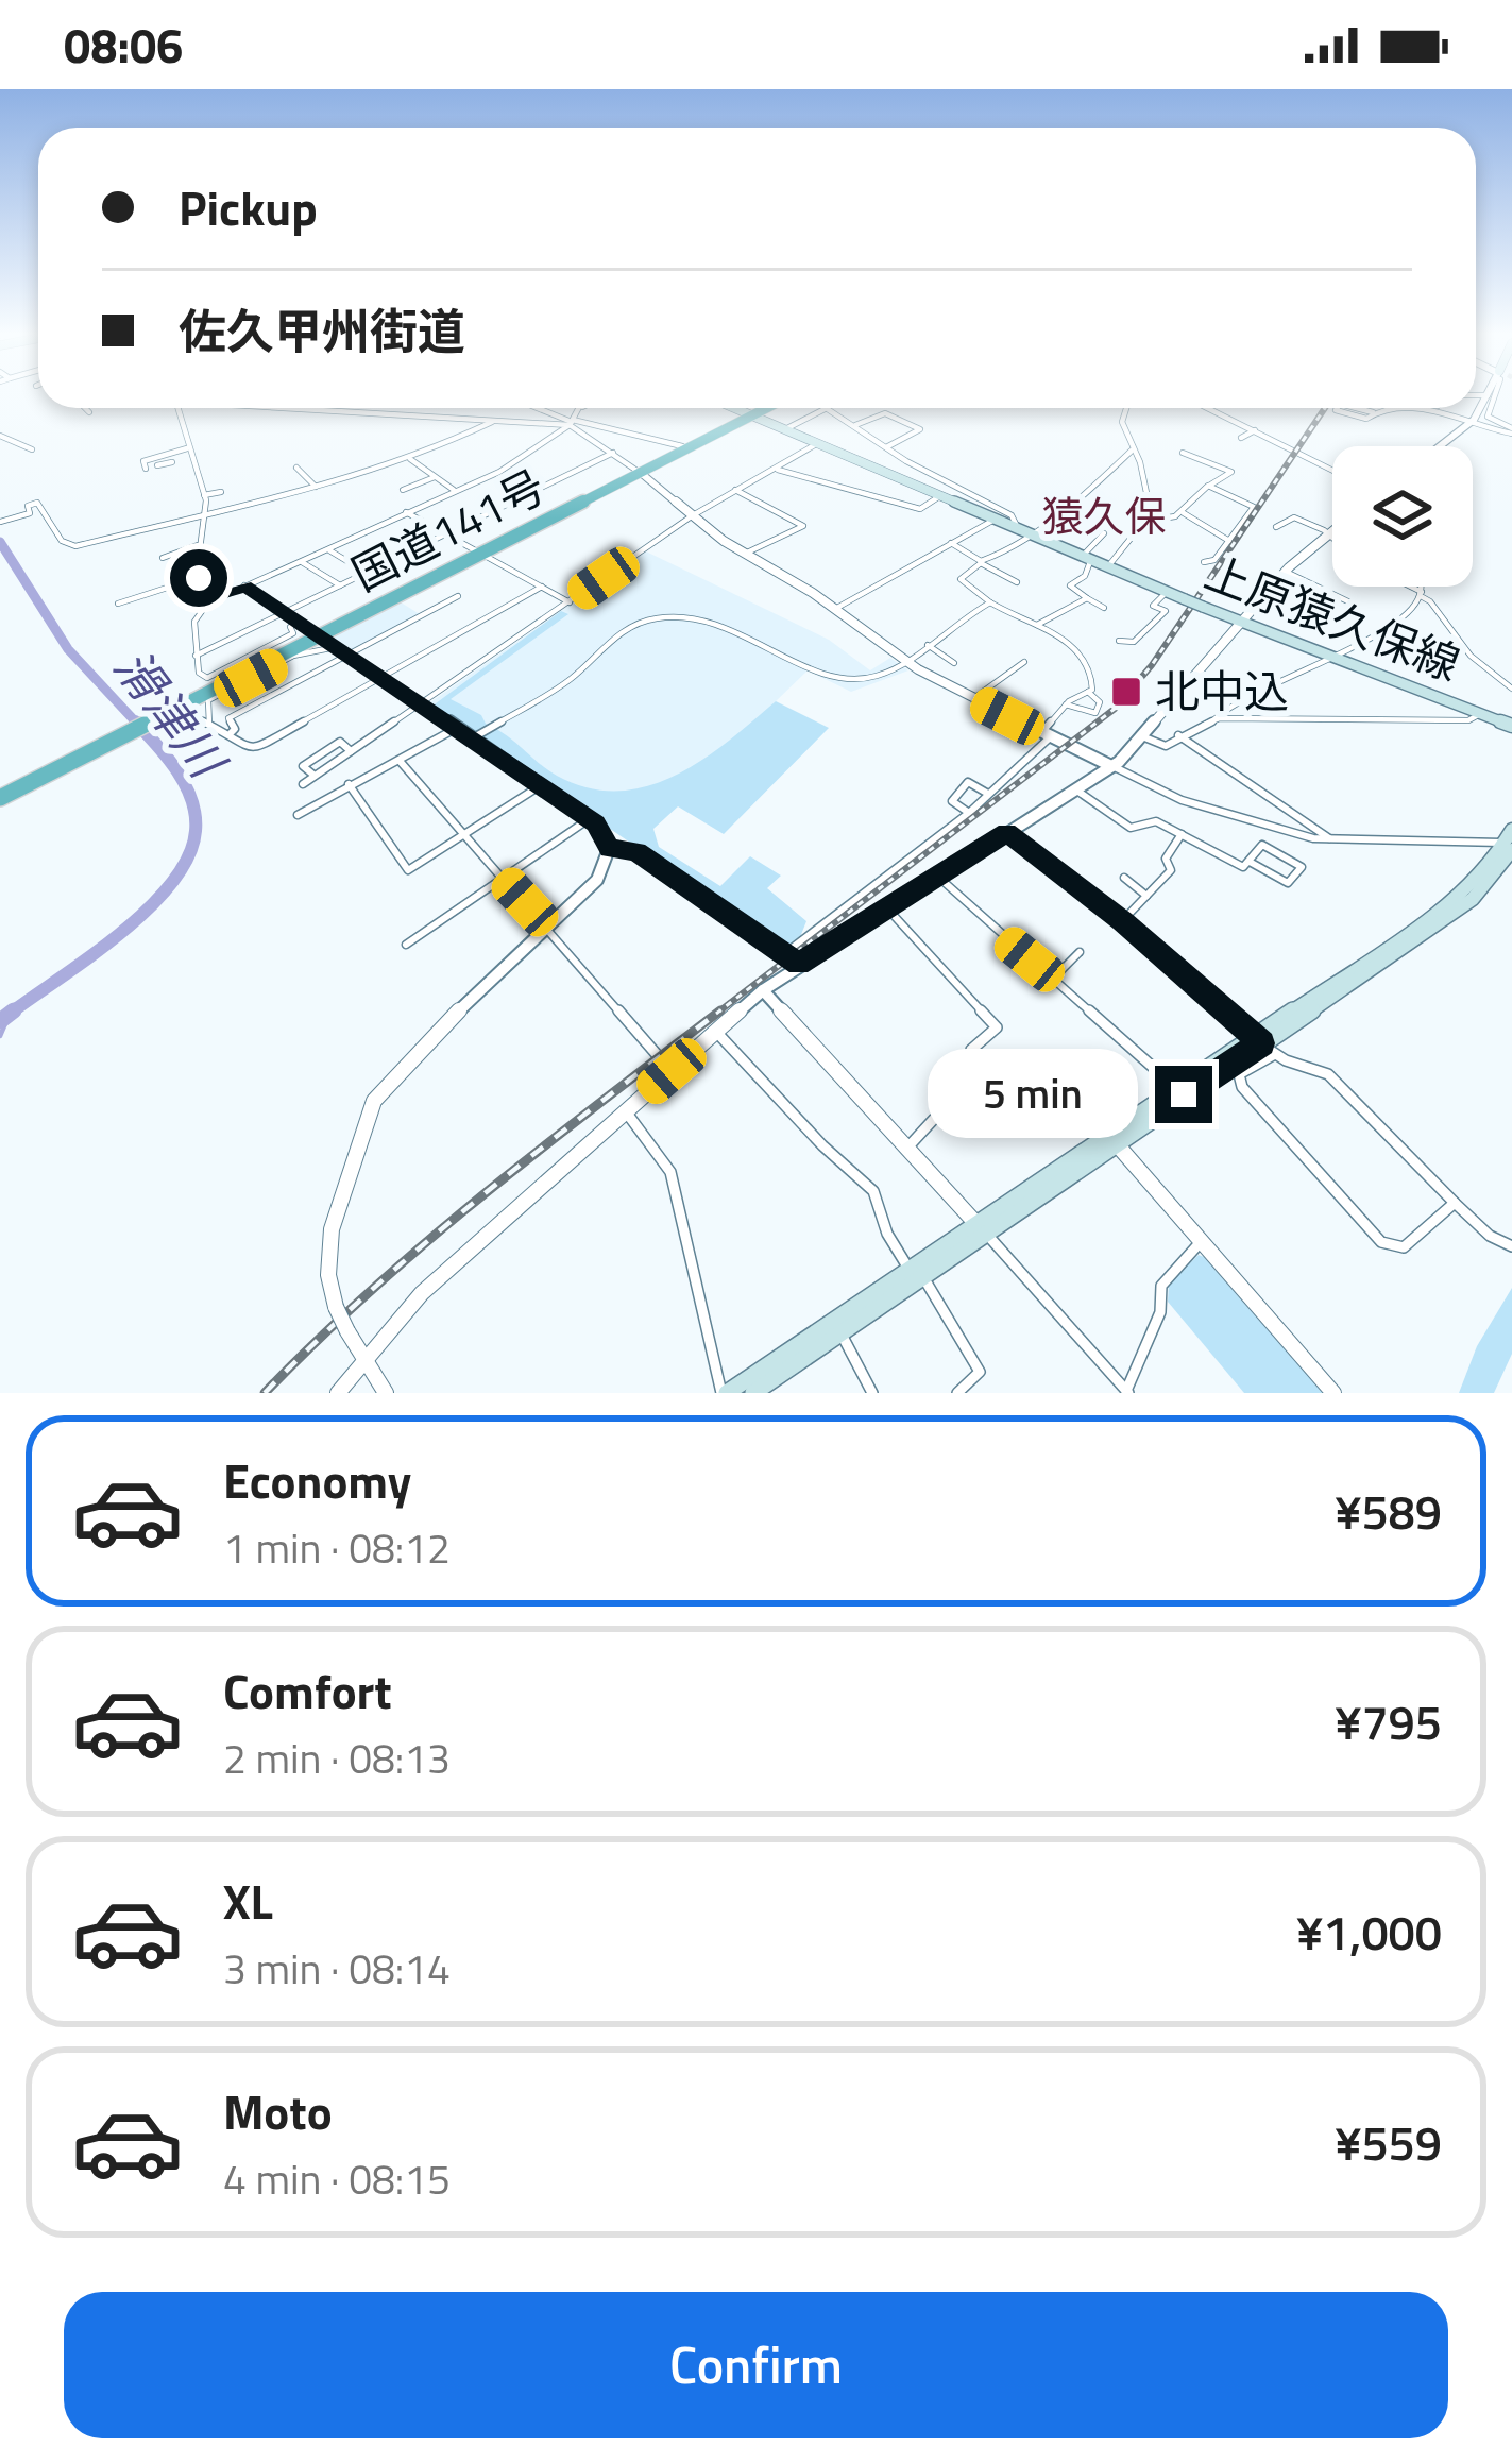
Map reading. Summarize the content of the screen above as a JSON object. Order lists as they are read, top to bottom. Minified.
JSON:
{"streets":{"highway":["国道141号"],"main road":["上原猿久保線"]},"crossings":[["国道141号","上原猿久保線"]],"districts":["猿久保"],"water":["滑津川"],"places":{"transit":["北中込"]},"page":{"status":"08:06","banner":["Pickup","佐久甲州街道"],"bubble":"5 min","list":[{"name":"Economy","note":"1 min · 08:12","value":"¥589"},{"name":"Comfort","note":"2 min · 08:13","value":"¥795"},{"name":"XL","note":"3 min · 08:14","value":"¥1,000"},{"name":"Moto","note":"4 min · 08:15","value":"¥559"}],"buttons":"Confirm"}}
